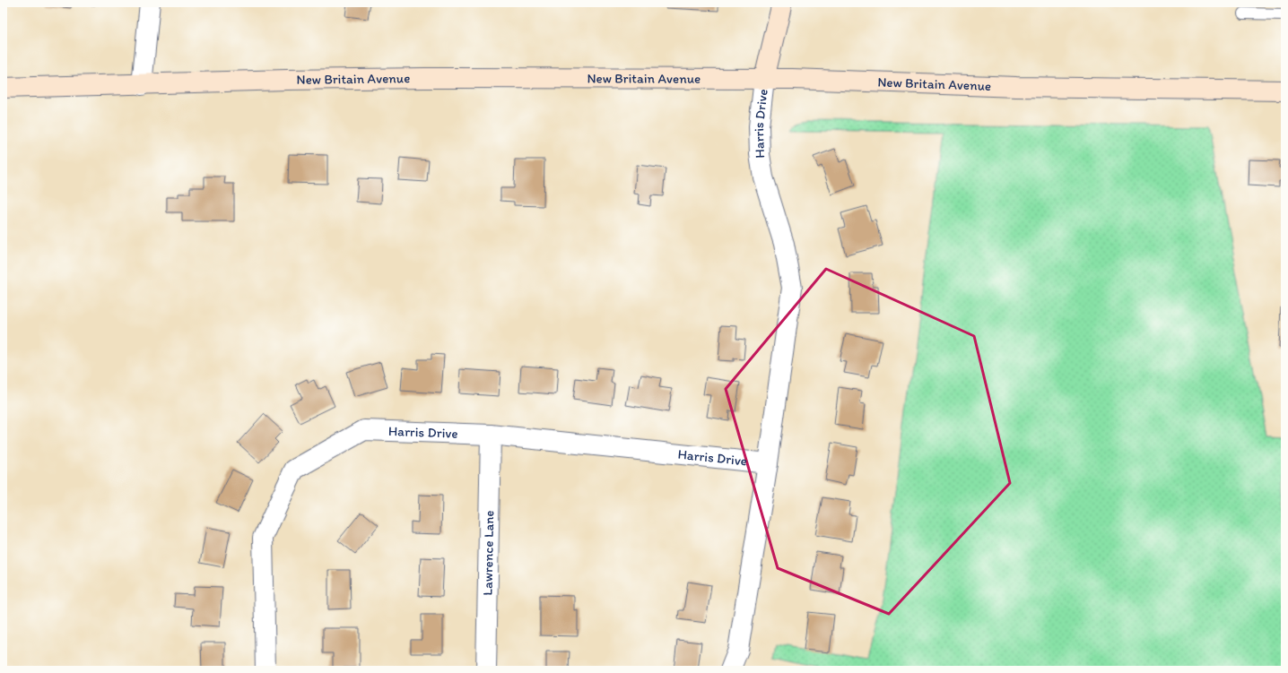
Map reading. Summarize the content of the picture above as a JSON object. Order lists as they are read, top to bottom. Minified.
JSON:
{"streets":{"main road":["New Britain Avenue"],"street":["Harris Drive","Lawrence Lane"]},"crossings":[["New Britain Avenue","Harris Drive"],["Harris Drive","Lawrence Lane"]]}
